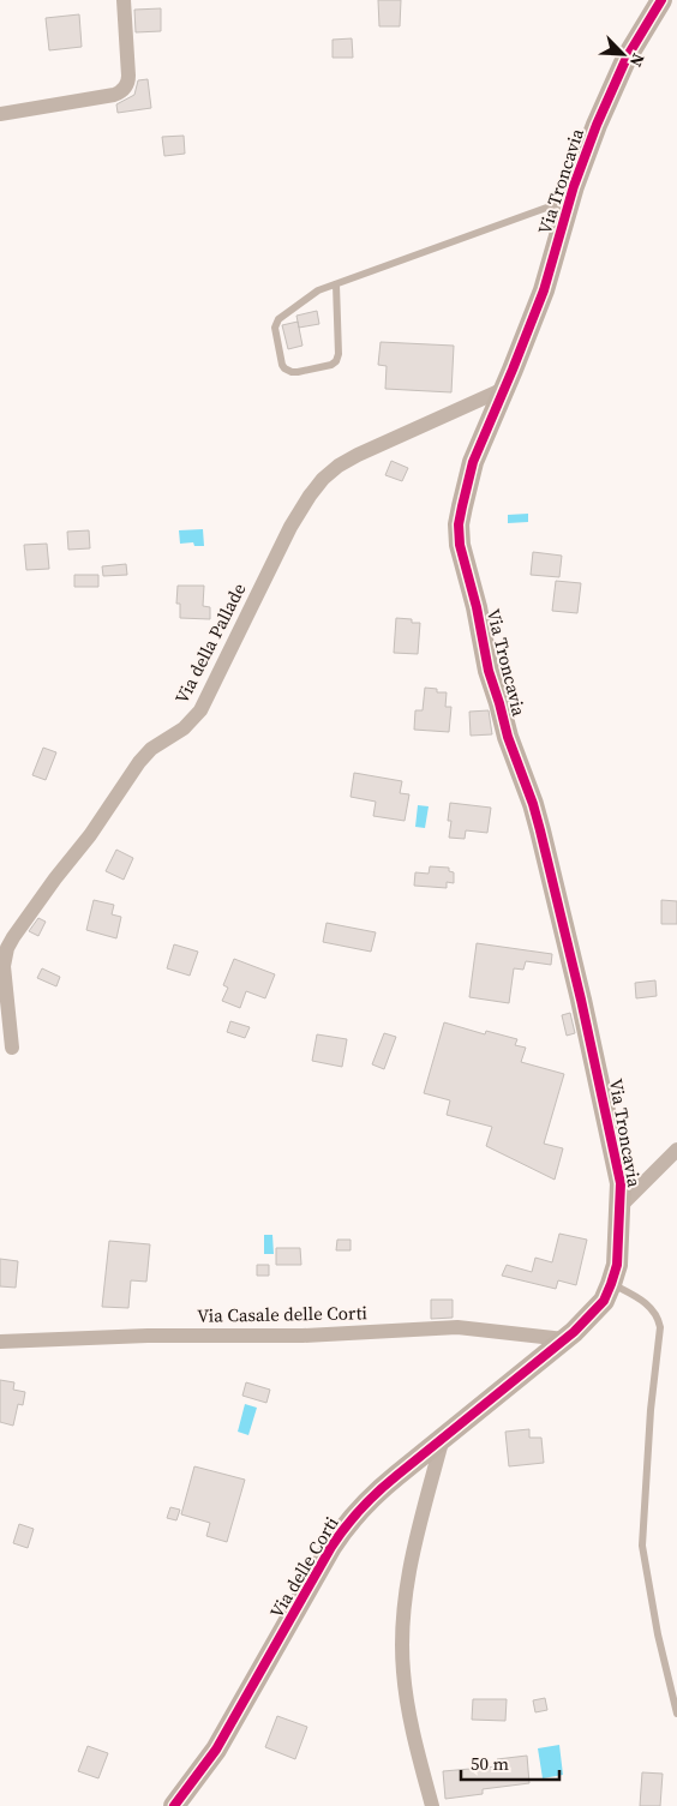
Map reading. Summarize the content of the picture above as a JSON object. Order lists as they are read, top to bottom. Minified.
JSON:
{"streets":{"street":["Via Troncavia","Via della Pallade","Via Casale delle Corti","Via delle Corti"]},"crossings":[["Via Troncavia","Via della Pallade"],["Via Troncavia","Via Casale delle Corti"],["Via Troncavia","Via delle Corti"],["Via Casale delle Corti","Via delle Corti"]],"scale_bar":"50 m","north":"bottom right"}
